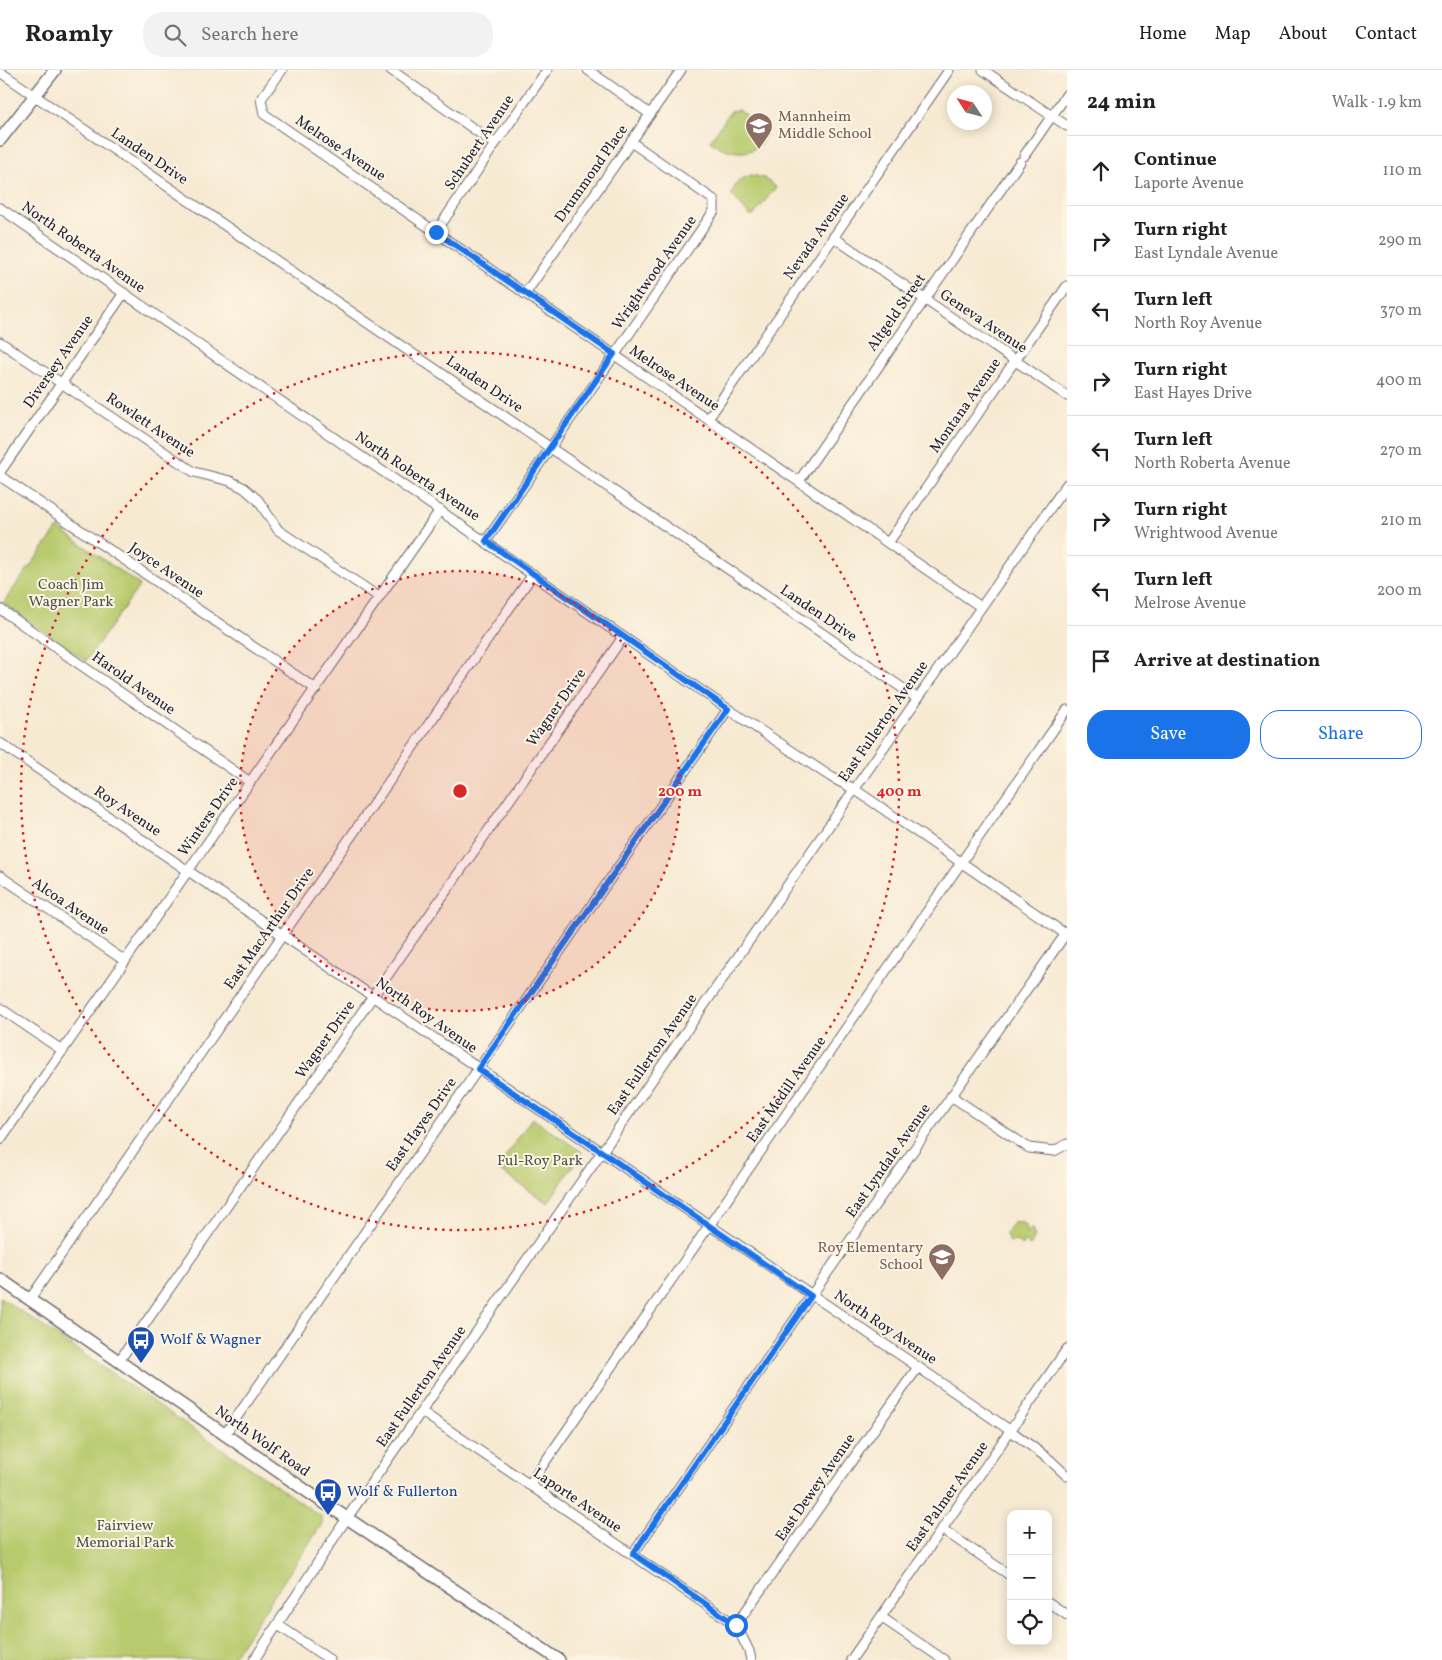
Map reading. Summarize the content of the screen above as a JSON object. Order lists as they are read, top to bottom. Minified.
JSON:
{"streets":{"main road":["North Wolf Road"],"street":["Schubert Avenue","Melrose Avenue","Landen Drive","Drummond Place","Nevada Avenue","North Roberta Avenue","Wrightwood Avenue","Altgeld Street","Geneva Avenue","Diversey Avenue","Montana Avenue","Rowlett Avenue","Joyce Avenue","Harold Avenue","Wagner Drive","East Fullerton Avenue","Roy Avenue","Winters Drive","Alcoa Avenue","East MacArthur Drive","North Roy Avenue","East Medill Avenue","East Hayes Drive","East Lyndale Avenue","East Dewey Avenue","East Palmer Avenue","Laporte Avenue"]},"crossings":[["Schubert Avenue","Melrose Avenue"],["Melrose Avenue","Drummond Place"],["Melrose Avenue","Nevada Avenue"],["Melrose Avenue","Wrightwood Avenue"],["Melrose Avenue","Altgeld Street"],["Melrose Avenue","Montana Avenue"],["Melrose Avenue","East Fullerton Avenue"],["Landen Drive","Wrightwood Avenue"],["Landen Drive","East Fullerton Avenue"],["Drummond Place","Wrightwood Avenue"],["Nevada Avenue","Geneva Avenue"],["North Roberta Avenue","Wrightwood Avenue"],["North Roberta Avenue","Diversey Avenue"],["North Roberta Avenue","Wagner Drive"],["North Roberta Avenue","East Fullerton Avenue"],["North Roberta Avenue","Winters Drive"],["North Roberta Avenue","East MacArthur Drive"],["North Roberta Avenue","East Medill Avenue"],["North Roberta Avenue","East Hayes Drive"],["North Roberta Avenue","East Lyndale Avenue"],["Altgeld Street","Geneva Avenue"],["Geneva Avenue","Montana Avenue"],["Diversey Avenue","Rowlett Avenue"],["Rowlett Avenue","Winters Drive"],["Joyce Avenue","Winters Drive"],["Harold Avenue","Winters Drive"],["Wagner Drive","North Roy Avenue"],["Wagner Drive","North Wolf Road"],["East Fullerton Avenue","North Roy Avenue"],["East Fullerton Avenue","North Wolf Road"],["East Fullerton Avenue","Laporte Avenue"],["Roy Avenue","Winters Drive"],["Roy Avenue","North Roy Avenue"],["Winters Drive","Alcoa Avenue"],["East MacArthur Drive","North Roy Avenue"],["East MacArthur Drive","North Wolf Road"],["North Roy Avenue","East Medill Avenue"],["North Roy Avenue","East Hayes Drive"],["North Roy Avenue","East Lyndale Avenue"],["North Roy Avenue","East Dewey Avenue"],["North Roy Avenue","East Palmer Avenue"],["East Medill Avenue","Laporte Avenue"],["East Hayes Drive","North Wolf Road"],["East Lyndale Avenue","Laporte Avenue"],["East Dewey Avenue","Laporte Avenue"]],"parks":["Coach Jim Wagner Park","Ful-Roy Park","Fairview Memorial Park"],"places":{"school or university":["Mannheim Middle School","Roy Elementary School"],"bus stop":["Wolf & Wagner","Wolf & Fullerton"]},"north":"top left","page":{"header":"Roamly","search":"Search here","nav":["Home","Map","About","Contact"],"heading":["24 min","Walk · 1.9 km"],"list":[["Continue","Laporte Avenue","110 m"],["Turn right","East Lyndale Avenue","290 m"],["Turn left","North Roy Avenue","370 m"],["Turn right","East Hayes Drive","400 m"],["Turn left","North Roberta Avenue","270 m"],["Turn right","Wrightwood Avenue","210 m"],["Turn left","Melrose Avenue","200 m"],"Arrive at destination"],"buttons":["Save","Share"],"map_buttons":["+","−"]},"rings":["200 m","400 m"]}
